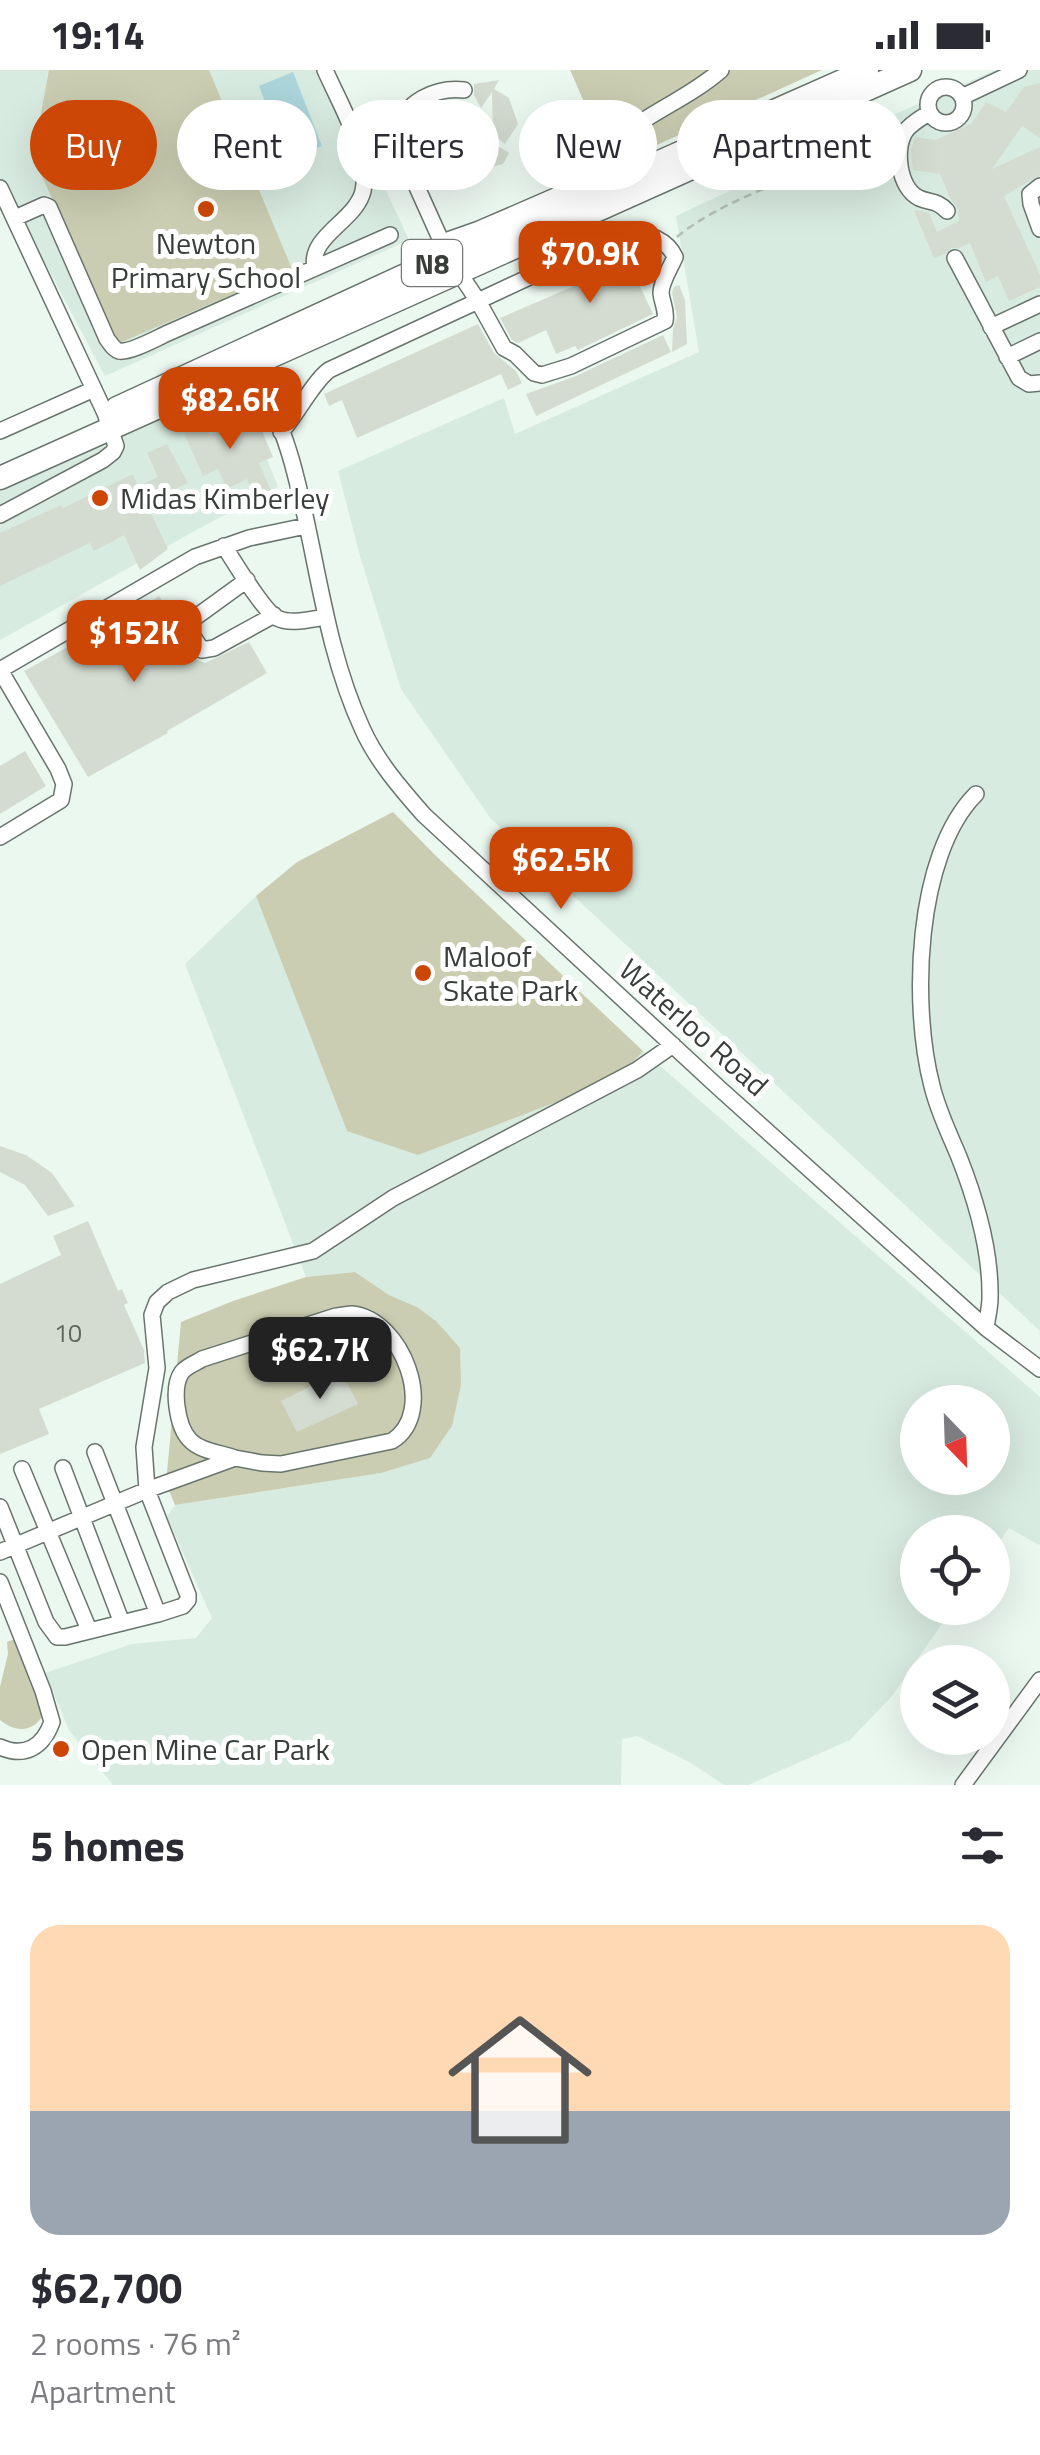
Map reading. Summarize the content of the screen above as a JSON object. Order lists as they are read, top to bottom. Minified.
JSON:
{"streets":{"highway":["N8"],"street":["Waterloo Road"]},"crossings":[["N8","Waterloo Road"]],"places":["Newton Primary School","Midas Kimberley","Maloof Skate Park","Open Mine Car Park"],"house_numbers":["10"],"north":"bottom right","page":{"status":"19:14","chip":["Buy","Rent","Filters","New","Apartment"],"price":["$70.9K","$82.6K","$152K","$62.5K","$62.7K"],"heading":"5 homes","list":[{"name":"$62,700","note":"2 rooms · 76 m² · Apartment"}]}}
